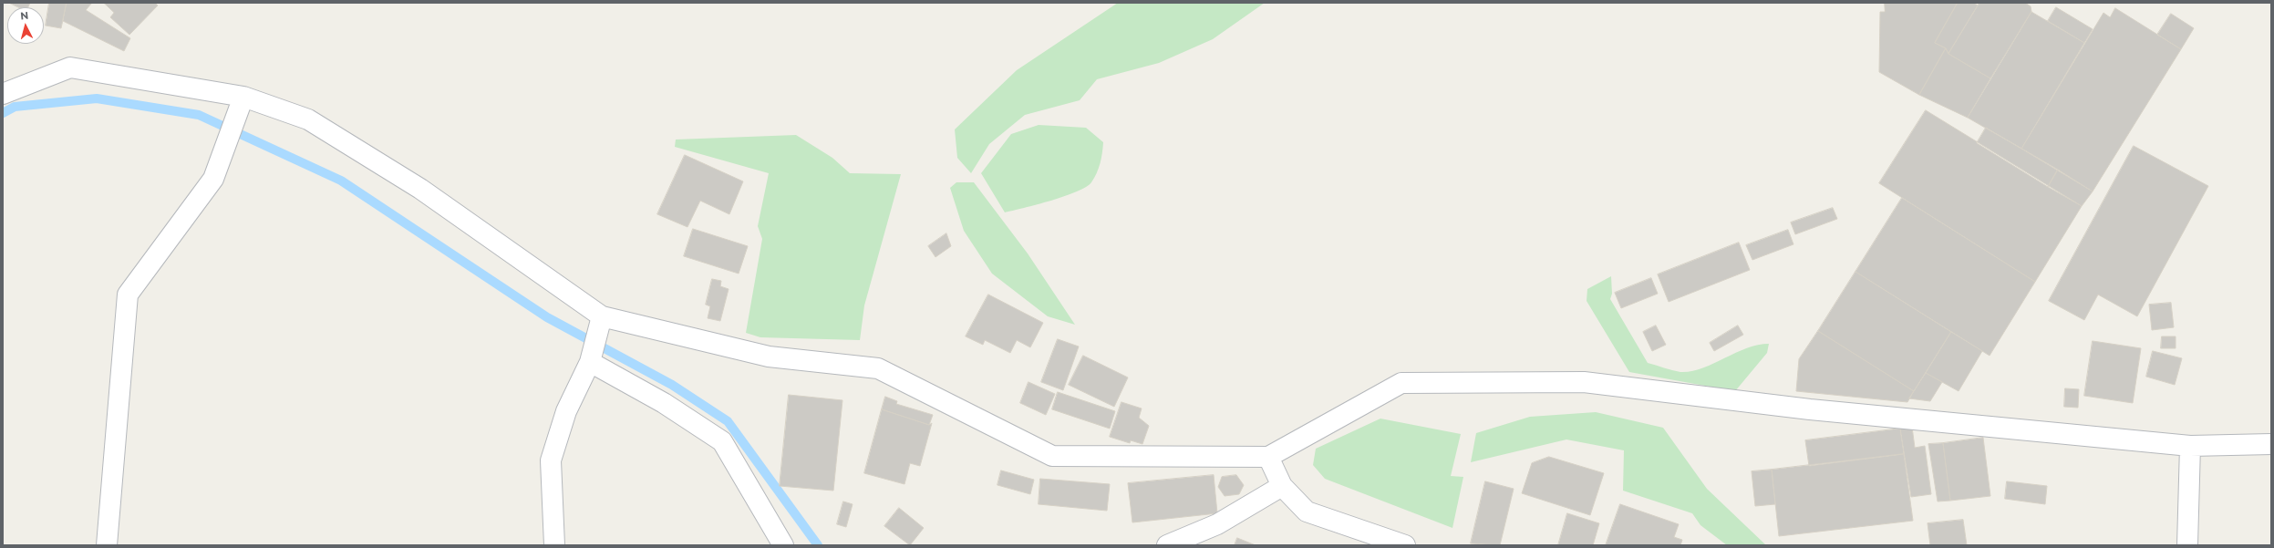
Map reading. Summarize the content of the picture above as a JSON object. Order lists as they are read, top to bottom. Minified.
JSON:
{"north":"top"}
